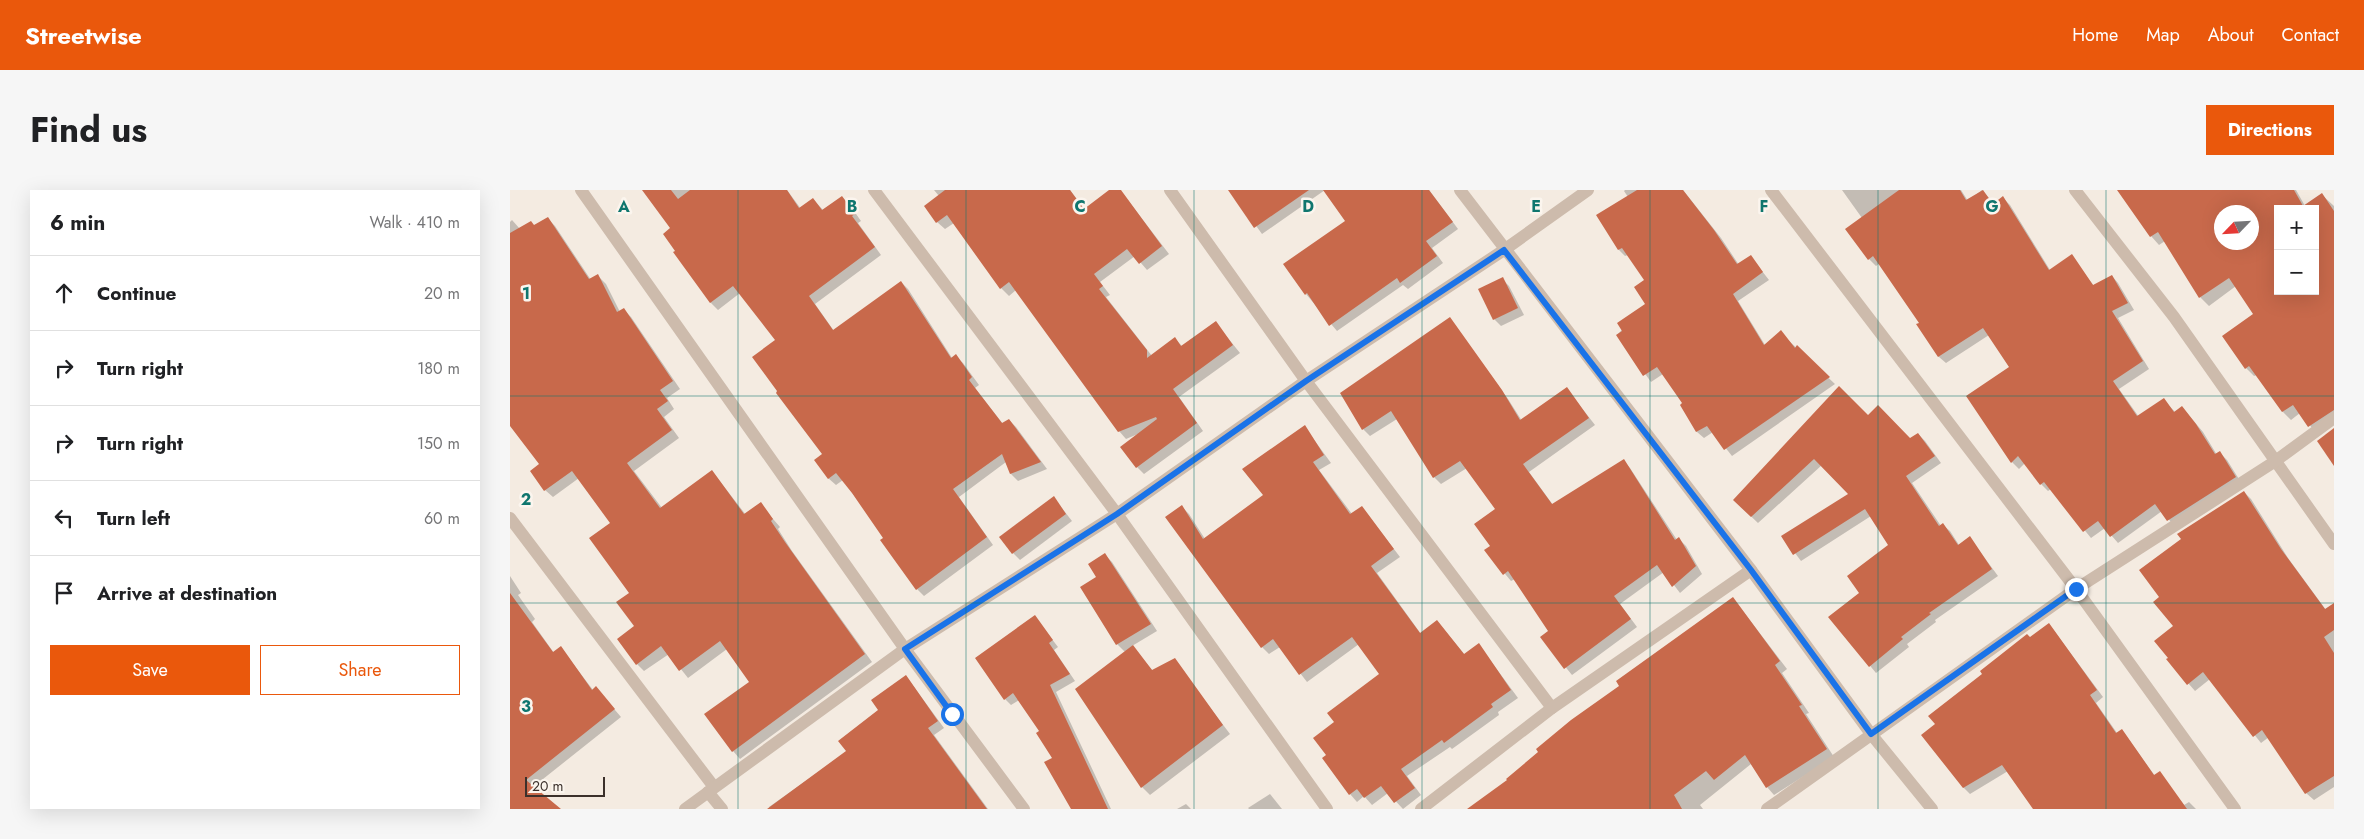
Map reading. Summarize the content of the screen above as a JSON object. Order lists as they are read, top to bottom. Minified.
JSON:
{"scale_bar":"20 m","north":"bottom left","page":{"header":"Streetwise","nav":["Home","Map","About","Contact"],"title":"Find us","buttons":["Directions",["Save","Share"]],"heading":["6 min","Walk · 410 m"],"map_buttons":["+","−"],"list":[["Continue","20 m"],["Turn right","180 m"],["Turn right","150 m"],["Turn left","60 m"],"Arrive at destination"],"scale":"20 m"},"grid":{"columns":["A","B","C","D","E","F","G"],"rows":["1","2","3"]}}
